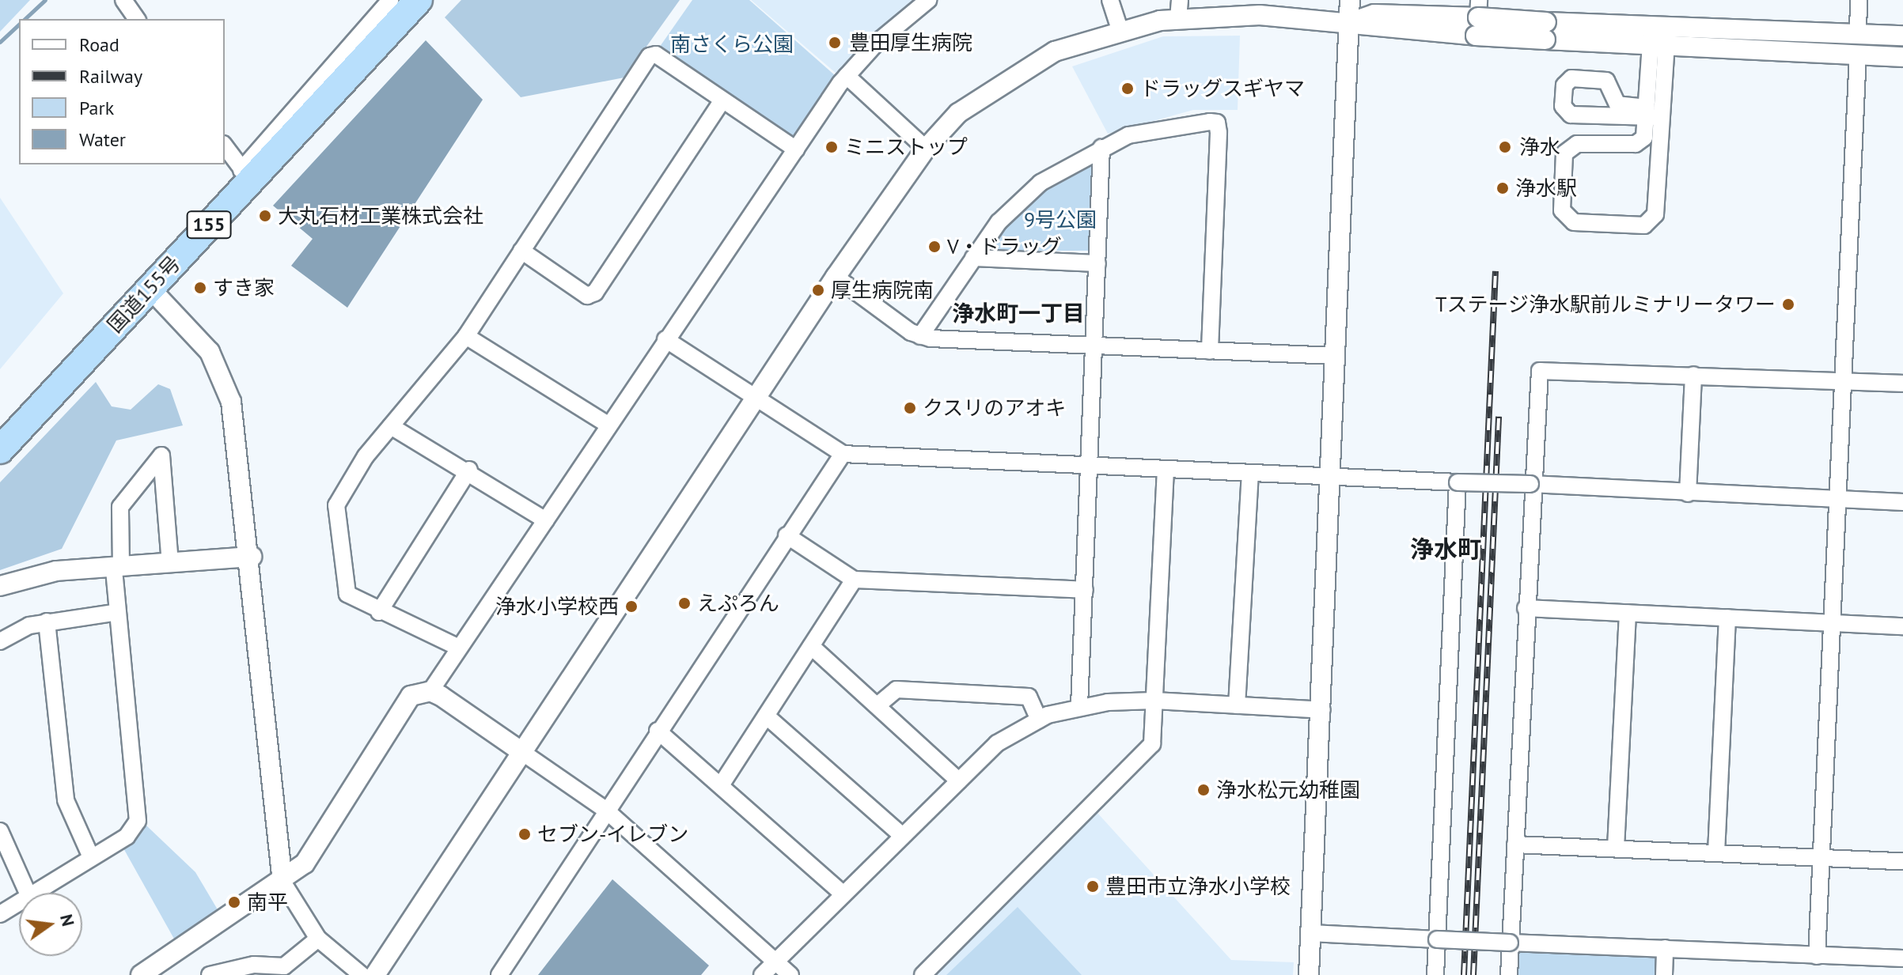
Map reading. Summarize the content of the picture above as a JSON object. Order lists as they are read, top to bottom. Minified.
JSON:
{"streets":{"highway":["155","国道155号"]},"districts":["浄水町一丁目","浄水町"],"parks":["南さくら公園","9号公園"],"places":["豊田厚生病院","ドラッグスギヤマ","ミニストップ","浄水","浄水駅","大丸石材工業株式会社","V・ドラッグ","すき家","厚生病院南","Tステージ浄水駅前ルミナリータワー","クスリのアオキ","えぷろん","浄水小学校西","浄水松元幼稚園","セブン-イレブン","豊田市立浄水小学校","南平"],"legend":["Road","Railway","Park","Water"],"north":"right"}
